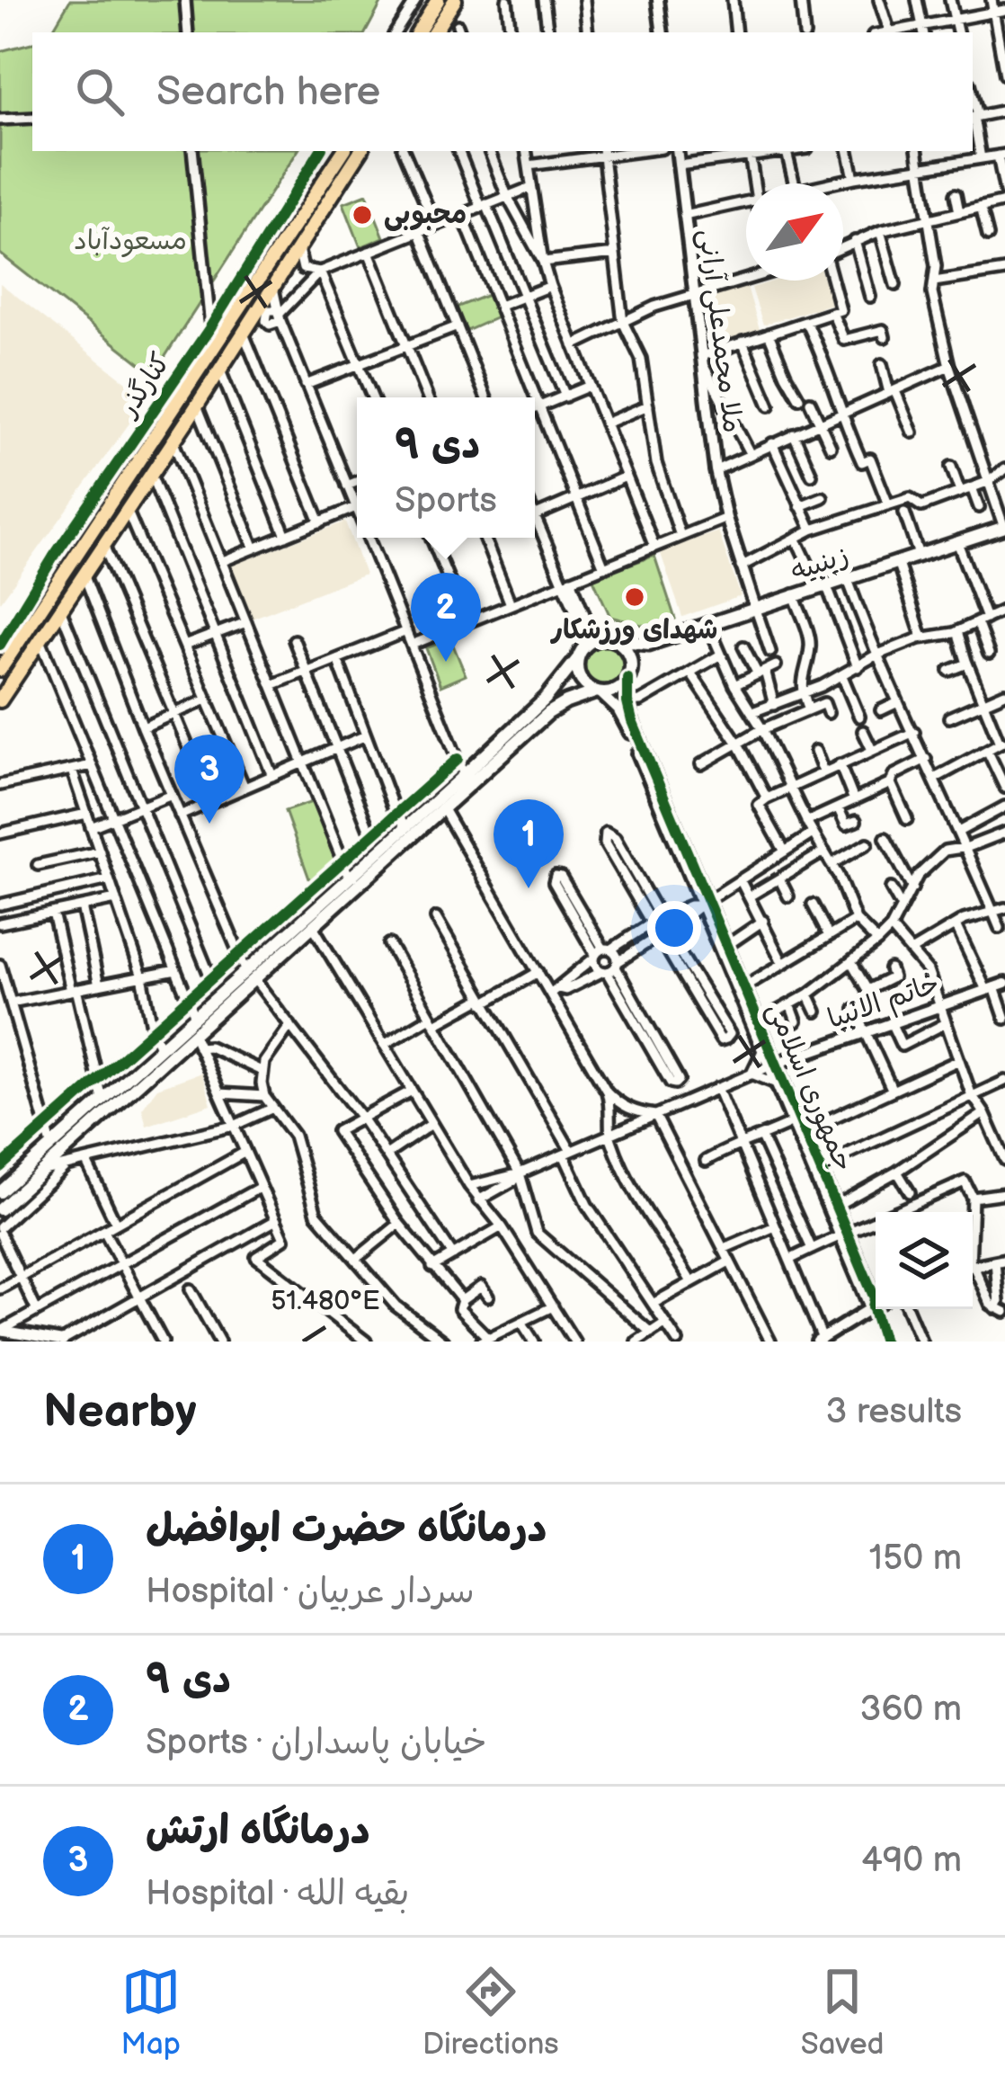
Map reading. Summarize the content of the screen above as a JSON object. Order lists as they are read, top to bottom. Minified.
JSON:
{"streets":{"main road":["زینبیه"],"street":["ملا محمدعلی آرانی","کنارگذر","خاتم الانبیا","جمهوری اسلامی"]},"crossings":[["ملا محمدعلی آرانی","زینبیه"],["زینبیه","جمهوری اسلامی"],["خاتم الانبیا","جمهوری اسلامی"]],"parks":["مسعودآباد"],"places":["محبوبی","شهدای ورزشکار"],"north":"top right","page":{"search":"Search here","popup":["۹ دی","Sports"],"pins":["2","3","1"],"heading":["Nearby","3 results"],"list":[{"mark":"1","name":"درمانگاه حضرت ابوافضل","note":"Hospital · سردار عربیان","value":"150 m"},{"mark":"2","name":"۹ دی","note":"Sports · خیابان پاسداران","value":"360 m"},{"mark":"3","name":"درمانگاه ارتش","note":"Hospital · بقیه الله","value":"490 m"}],"nav":["Map","Directions","Saved"]},"coordinates":["51.480°E"]}
